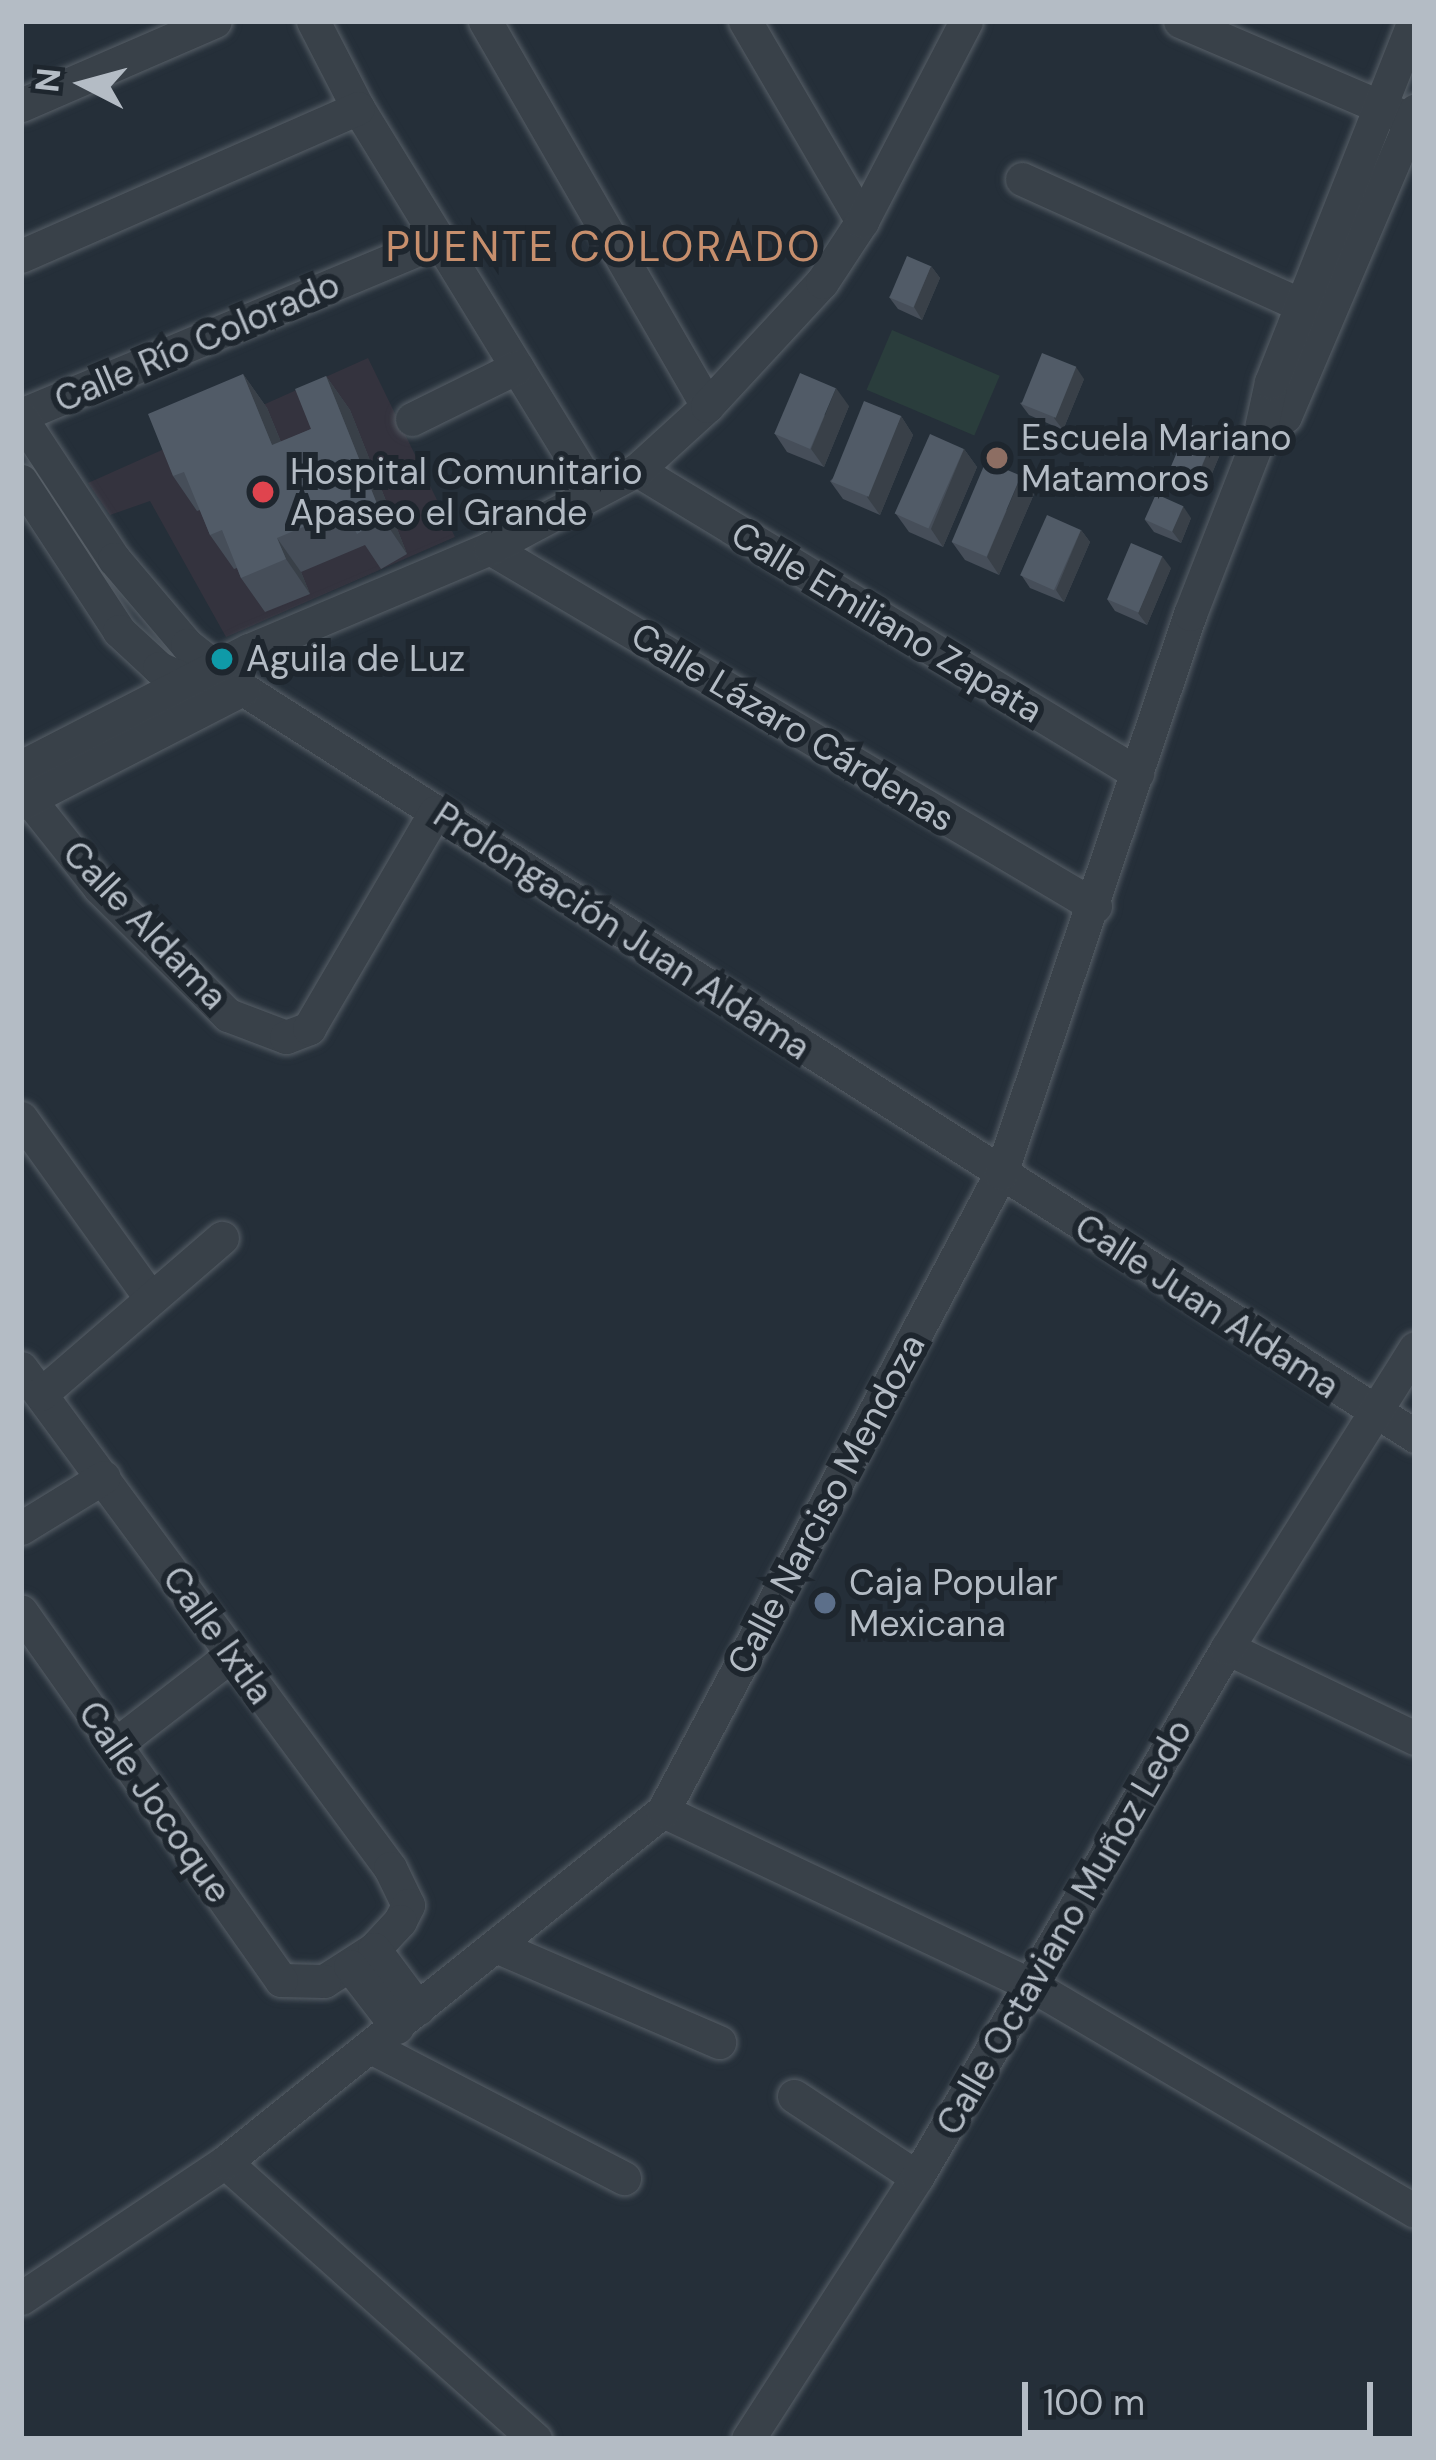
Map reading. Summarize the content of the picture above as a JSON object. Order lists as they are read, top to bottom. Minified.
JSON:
{"streets":{"street":["Calle Río Colorado","Calle Emiliano Zapata","Calle Lázaro Cárdenas","Calle Aldama","Prolongación Juan Aldama","Calle Juan Aldama","Calle Narciso Mendoza","Calle Ixtla","Calle Jocoque","Calle Octaviano Muñoz Ledo"]},"crossings":[["Calle Río Colorado","Prolongación Juan Aldama"],["Calle Emiliano Zapata","Calle Narciso Mendoza"],["Calle Lázaro Cárdenas","Calle Narciso Mendoza"],["Calle Aldama","Prolongación Juan Aldama"],["Prolongación Juan Aldama","Calle Juan Aldama"],["Prolongación Juan Aldama","Calle Narciso Mendoza"],["Calle Juan Aldama","Calle Narciso Mendoza"],["Calle Juan Aldama","Calle Octaviano Muñoz Ledo"],["Calle Ixtla","Calle Jocoque"]],"districts":["PUENTE COLORADO"],"places":["Escuela Mariano Matamoros","Hospital Comunitario Apaseo el Grande","Aguila de Luz","Caja Popular Mexicana"],"scale_bar":"100 m","north":"left"}
